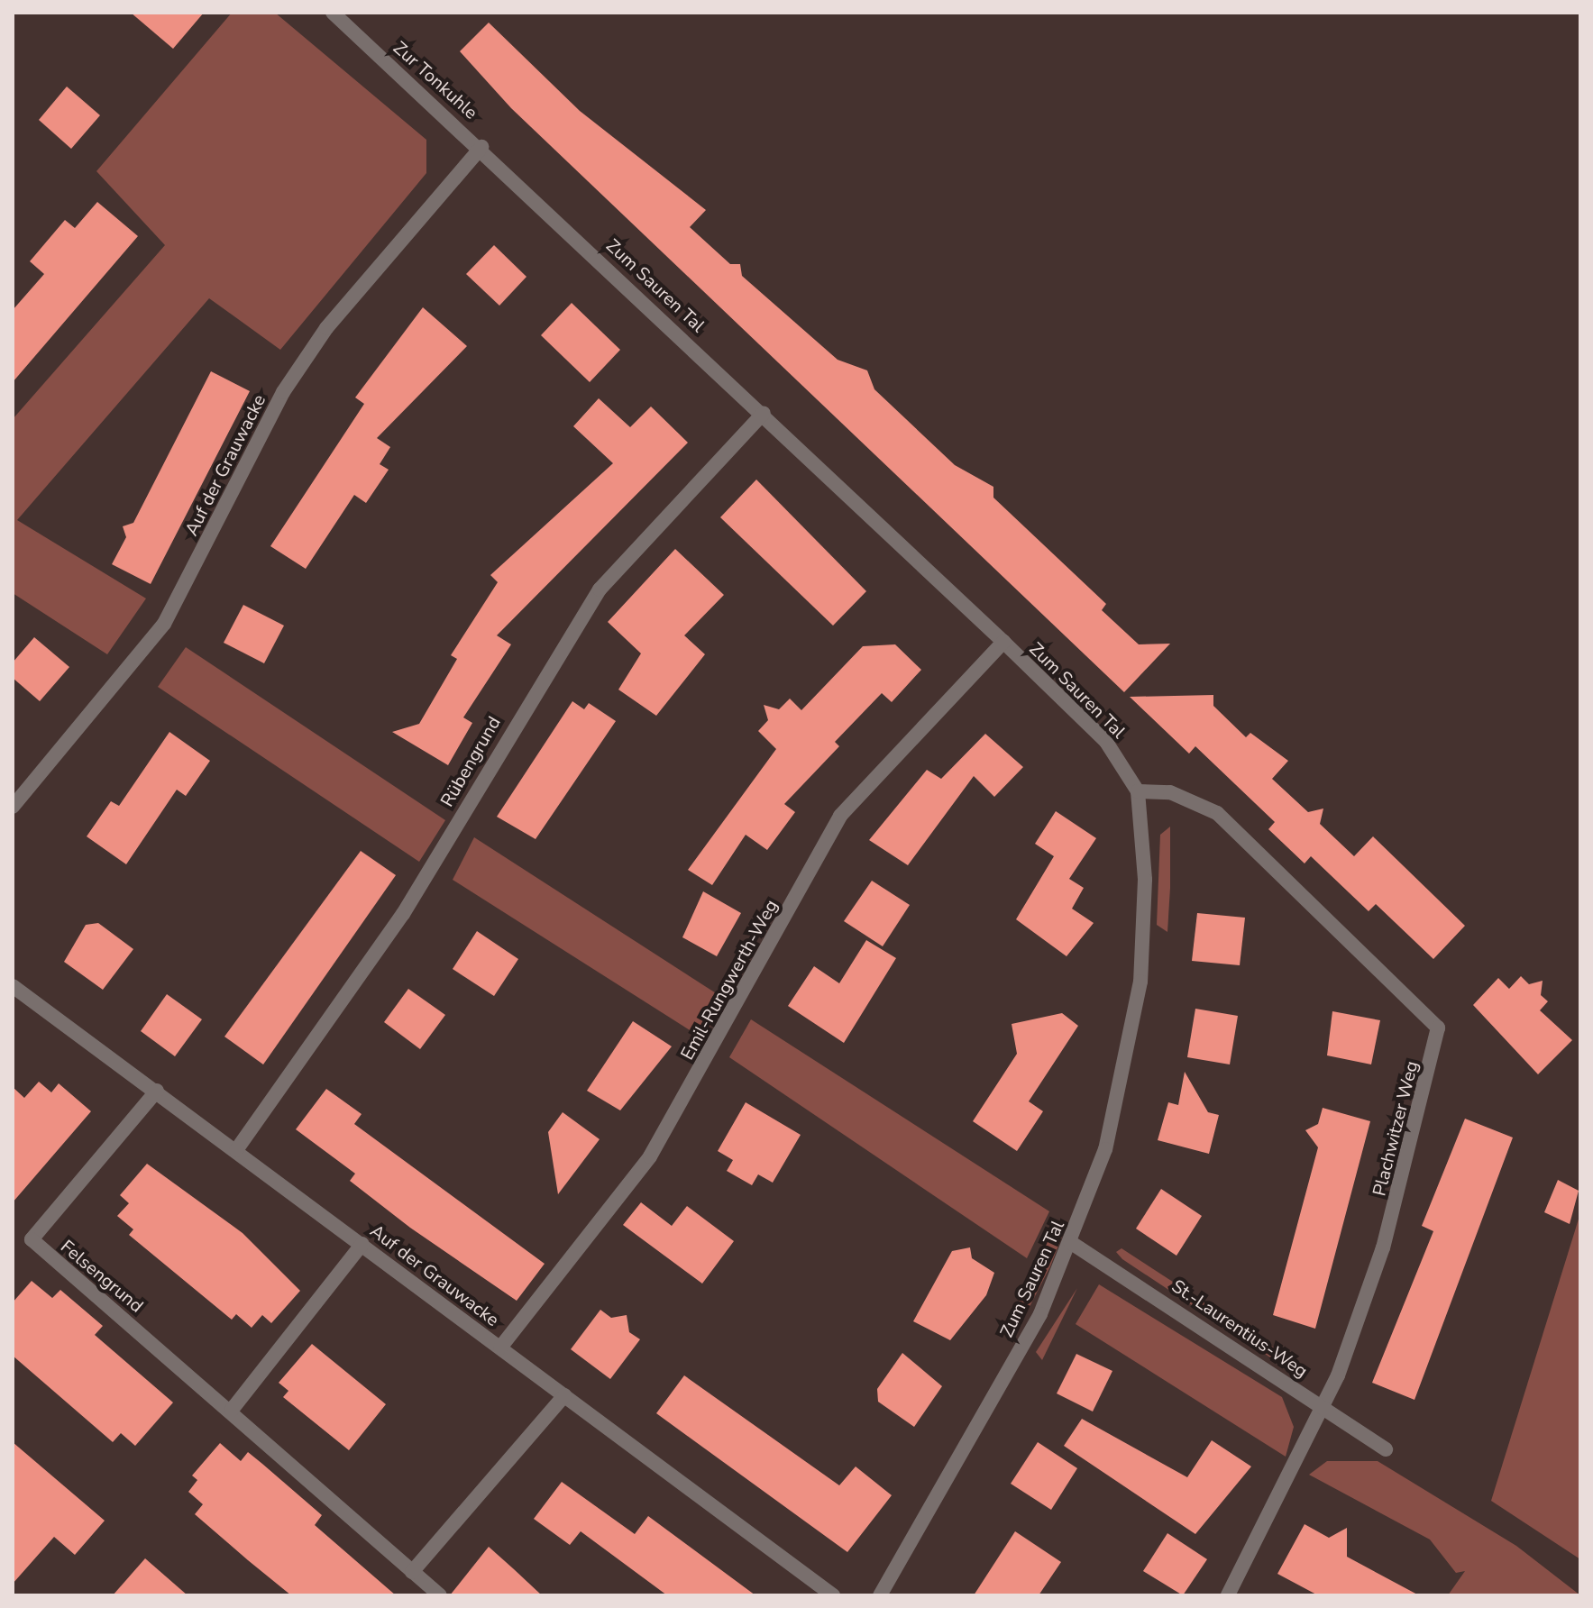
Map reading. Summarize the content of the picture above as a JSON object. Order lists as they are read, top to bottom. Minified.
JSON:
{"streets":{"street":["Zur Tonkuhle","Zum Sauren Tal","Auf der Grauwacke","Rübengrund","Emil-Rungwerth-Weg","Plachwitzer Weg","Felsengrund","St.-Laurentius-Weg"]},"crossings":[["Zur Tonkuhle","Zum Sauren Tal"],["Zur Tonkuhle","Auf der Grauwacke"],["Zum Sauren Tal","Auf der Grauwacke"],["Zum Sauren Tal","Rübengrund"],["Zum Sauren Tal","Emil-Rungwerth-Weg"],["Zum Sauren Tal","Plachwitzer Weg"],["Zum Sauren Tal","St.-Laurentius-Weg"],["Auf der Grauwacke","Rübengrund"],["Auf der Grauwacke","Emil-Rungwerth-Weg"],["Auf der Grauwacke","Felsengrund"],["Plachwitzer Weg","St.-Laurentius-Weg"]]}
